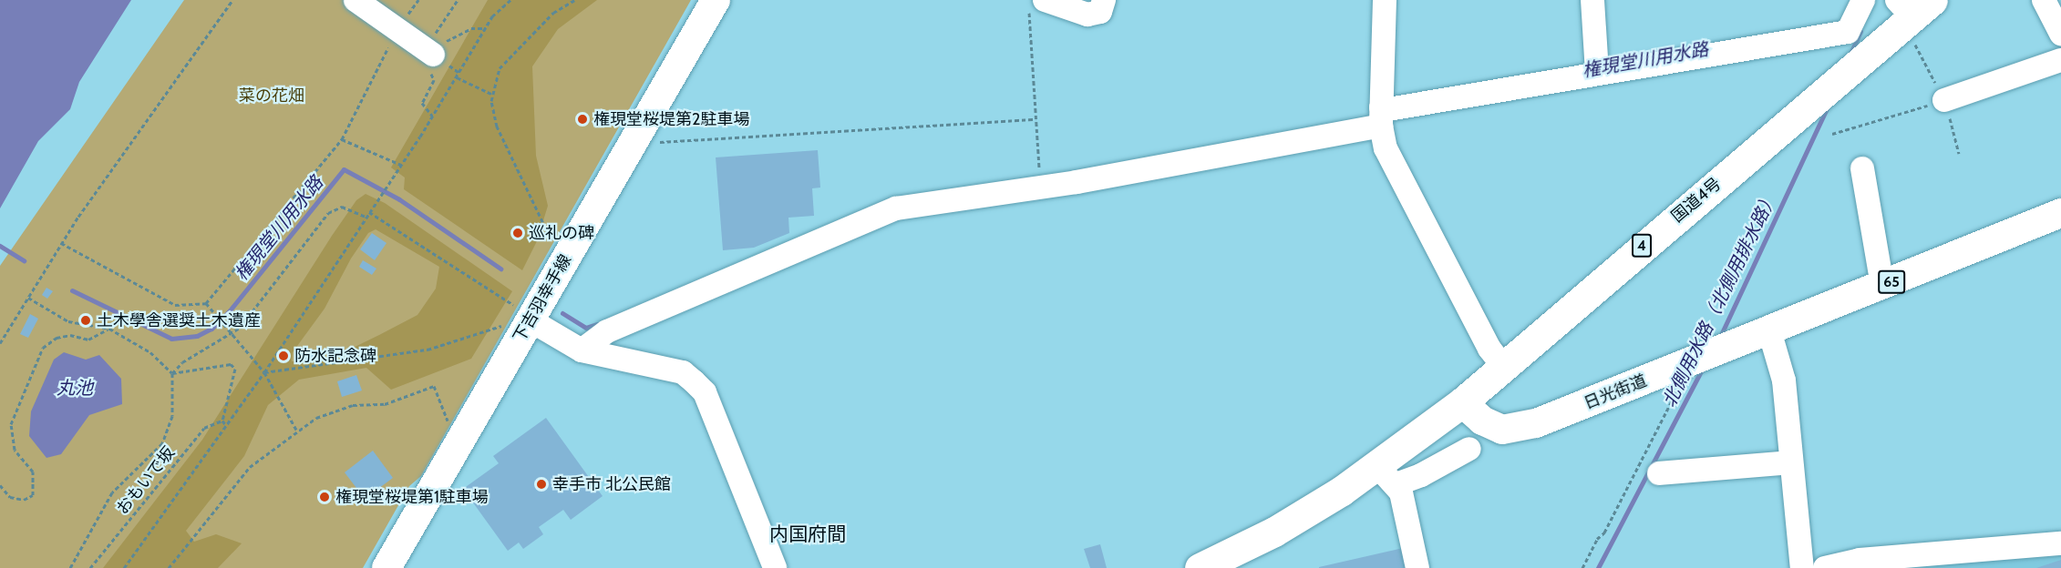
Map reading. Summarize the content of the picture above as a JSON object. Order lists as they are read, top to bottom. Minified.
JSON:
{"streets":{"highway":["国道4号","4"],"main road":["65","下吉羽幸手線","日光街道"],"path":["おもいで坂"]},"crossings":[["国道4号","4"],["国道4号","日光街道"],["4","日光街道"]],"districts":["内国府間"],"water":["権現堂川用水路","北側用水路（北側用排水路）","丸池"],"parks":["菜の花畑"],"places":["権現堂桜堤第2駐車場","巡礼の碑","土木學舎選奨土木遺産","防水記念碑","幸手市 北公民館","権現堂桜堤第1駐車場"]}
